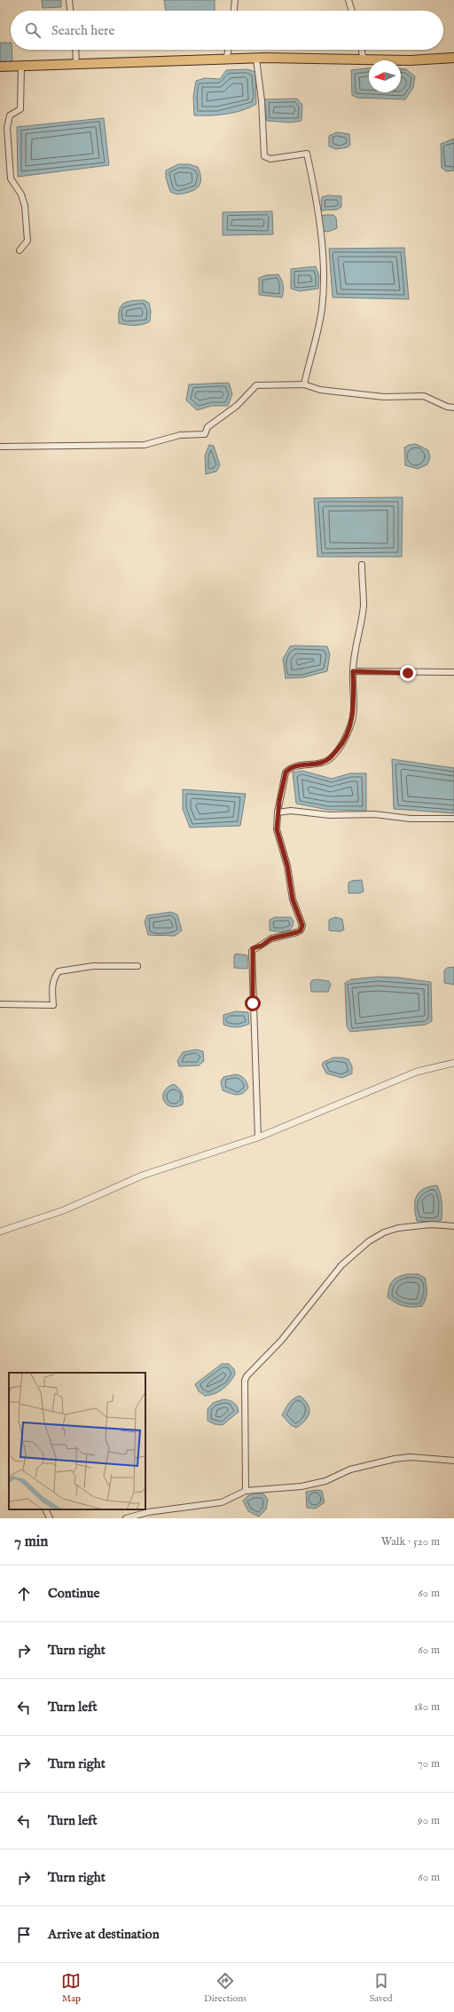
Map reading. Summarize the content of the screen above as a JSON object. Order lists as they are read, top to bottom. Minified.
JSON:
{"north":"left","page":{"search":"Search here","heading":["7 min","Walk · 520 m"],"list":[["Continue","60 m"],["Turn right","60 m"],["Turn left","180 m"],["Turn right","70 m"],["Turn left","90 m"],["Turn right","60 m"],"Arrive at destination"],"nav":["Map","Directions","Saved"]}}
